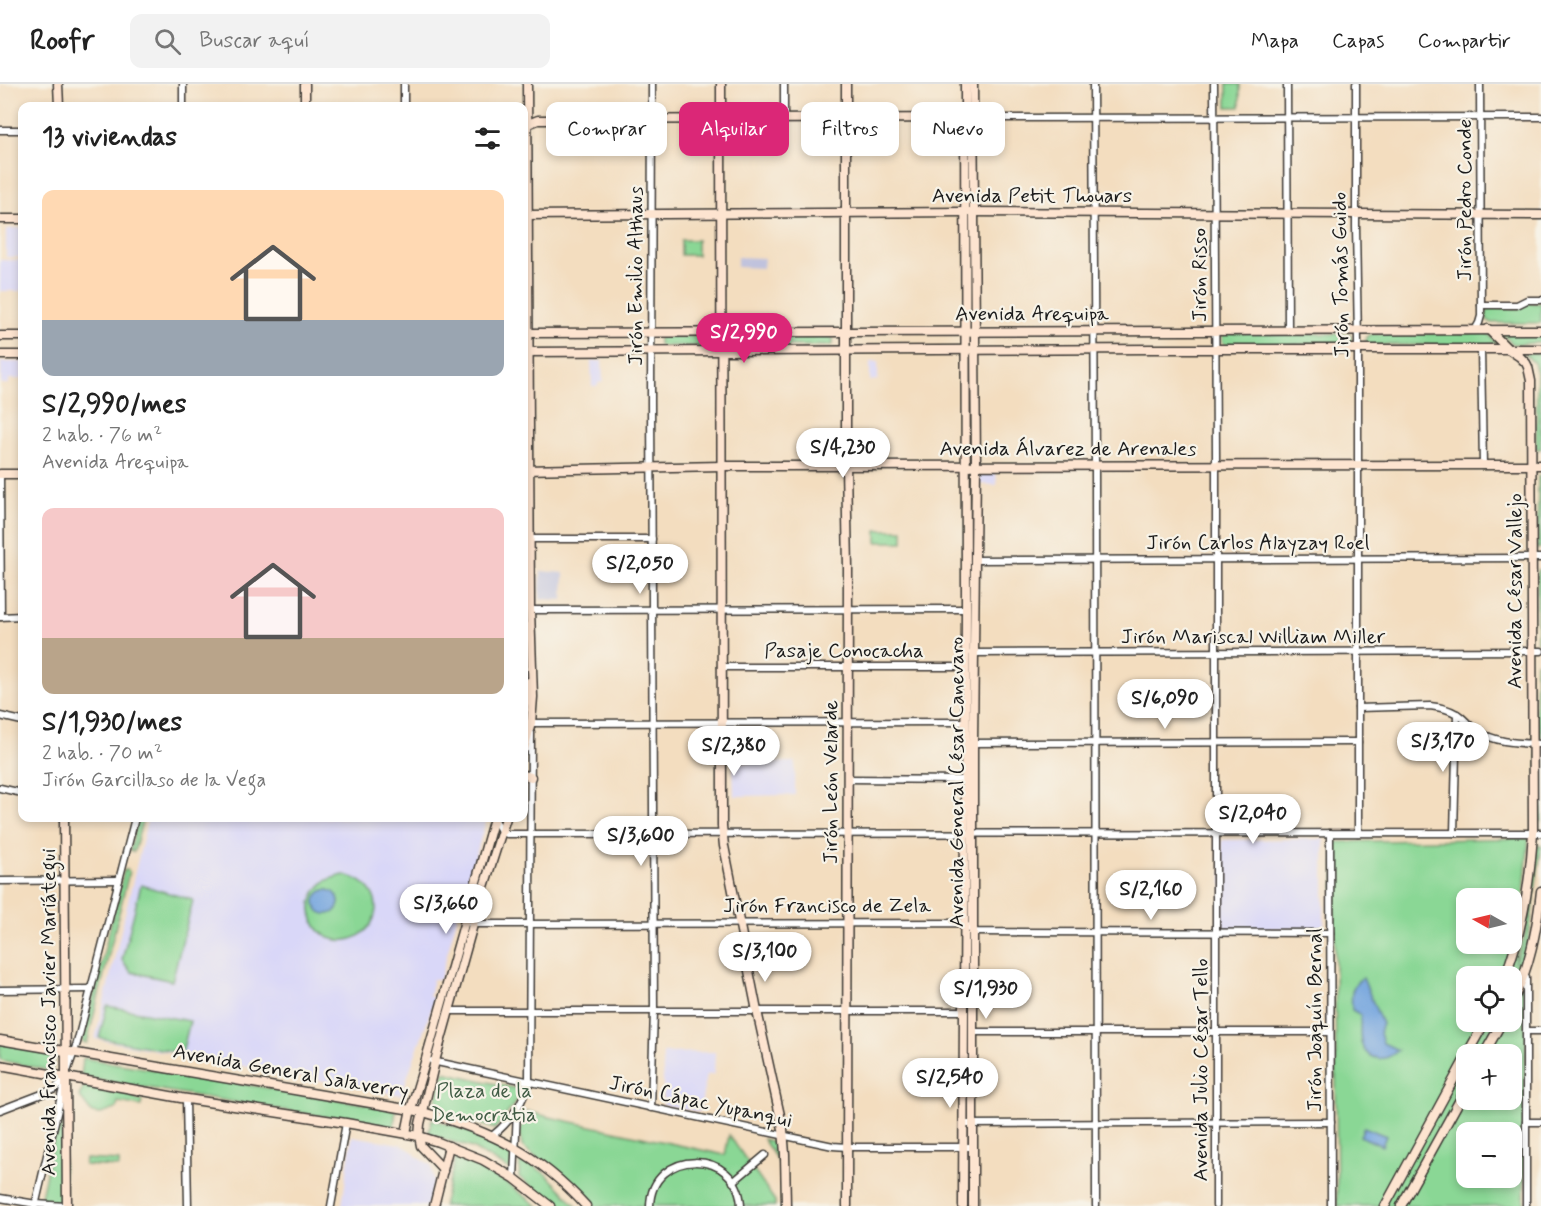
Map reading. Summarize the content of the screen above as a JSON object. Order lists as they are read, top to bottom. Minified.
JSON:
{"streets":{"main road":["Avenida Petit Thouars","Avenida Arequipa","Avenida Álvarez de Arenales","Avenida César Vallejo","Jirón León Velarde","Avenida General César Canevaro","Avenida Francisco Javier Mariátegui","Avenida General Salaverry"],"street":["Jirón Pedro Conde","Jirón Risso","Jirón Tomás Guido","Jirón Emilio Althaus","Jirón Carlos Alayzay Roel","Jirón Mariscal William Miller","Pasaje Conocacha","Jirón Francisco de Zela","Jirón Joaquín Bernal","Avenida Julio César Tello","Jirón Cápac Yupanqui"]},"crossings":[["Avenida Petit Thouars","Jirón Pedro Conde"],["Avenida Petit Thouars","Jirón Risso"],["Avenida Petit Thouars","Jirón Tomás Guido"],["Avenida Petit Thouars","Jirón Emilio Althaus"],["Avenida Petit Thouars","Jirón León Velarde"],["Jirón Pedro Conde","Avenida Arequipa"],["Jirón Pedro Conde","Avenida César Vallejo"],["Jirón Risso","Avenida Arequipa"],["Jirón Risso","Avenida Álvarez de Arenales"],["Jirón Risso","Avenida Julio César Tello"],["Jirón Tomás Guido","Avenida Arequipa"],["Jirón Tomás Guido","Avenida Álvarez de Arenales"],["Jirón Emilio Althaus","Avenida Arequipa"],["Jirón Emilio Althaus","Avenida Álvarez de Arenales"],["Jirón Emilio Althaus","Jirón Francisco de Zela"],["Jirón Emilio Althaus","Jirón Cápac Yupanqui"],["Avenida Arequipa","Avenida César Vallejo"],["Avenida Arequipa","Jirón León Velarde"],["Avenida Arequipa","Avenida General César Canevaro"],["Avenida Álvarez de Arenales","Avenida César Vallejo"],["Avenida Álvarez de Arenales","Jirón León Velarde"],["Avenida Álvarez de Arenales","Avenida General César Canevaro"],["Avenida Álvarez de Arenales","Avenida Julio César Tello"],["Jirón Carlos Alayzay Roel","Avenida César Vallejo"],["Jirón Carlos Alayzay Roel","Avenida General César Canevaro"],["Jirón Carlos Alayzay Roel","Avenida Julio César Tello"],["Avenida César Vallejo","Jirón Mariscal William Miller"],["Jirón Mariscal William Miller","Avenida General César Canevaro"],["Jirón Mariscal William Miller","Avenida Julio César Tello"],["Pasaje Conocacha","Jirón León Velarde"],["Pasaje Conocacha","Avenida General César Canevaro"],["Jirón León Velarde","Jirón Francisco de Zela"],["Jirón León Velarde","Jirón Cápac Yupanqui"],["Avenida General César Canevaro","Jirón Francisco de Zela"],["Avenida General César Canevaro","Jirón Cápac Yupanqui"],["Avenida Francisco Javier Mariátegui","Avenida General Salaverry"]],"parks":["Plaza de la Democratia"],"north":"left","page":{"header":"Roofr","search":"Buscar aquí","nav":["Mapa","Capas","Compartir"],"chip":["Comprar","Alquilar","Filtros","Nuevo"],"heading":"13 viviendas","list":[{"name":"S/2,990/mes","note":"2 hab. · 76 m² · Avenida Arequipa"},{"name":"S/1,930/mes","note":"2 hab. · 70 m² · Jirón Garcillaso de la Vega"}],"price":["S/2,990","S/4,230","S/2,050","S/6,090","S/3,170","S/2,380","S/2,040","S/3,600","S/2,160","S/3,660","S/3,100","S/1,930","S/2,540"],"map_buttons":["+","−"]}}
